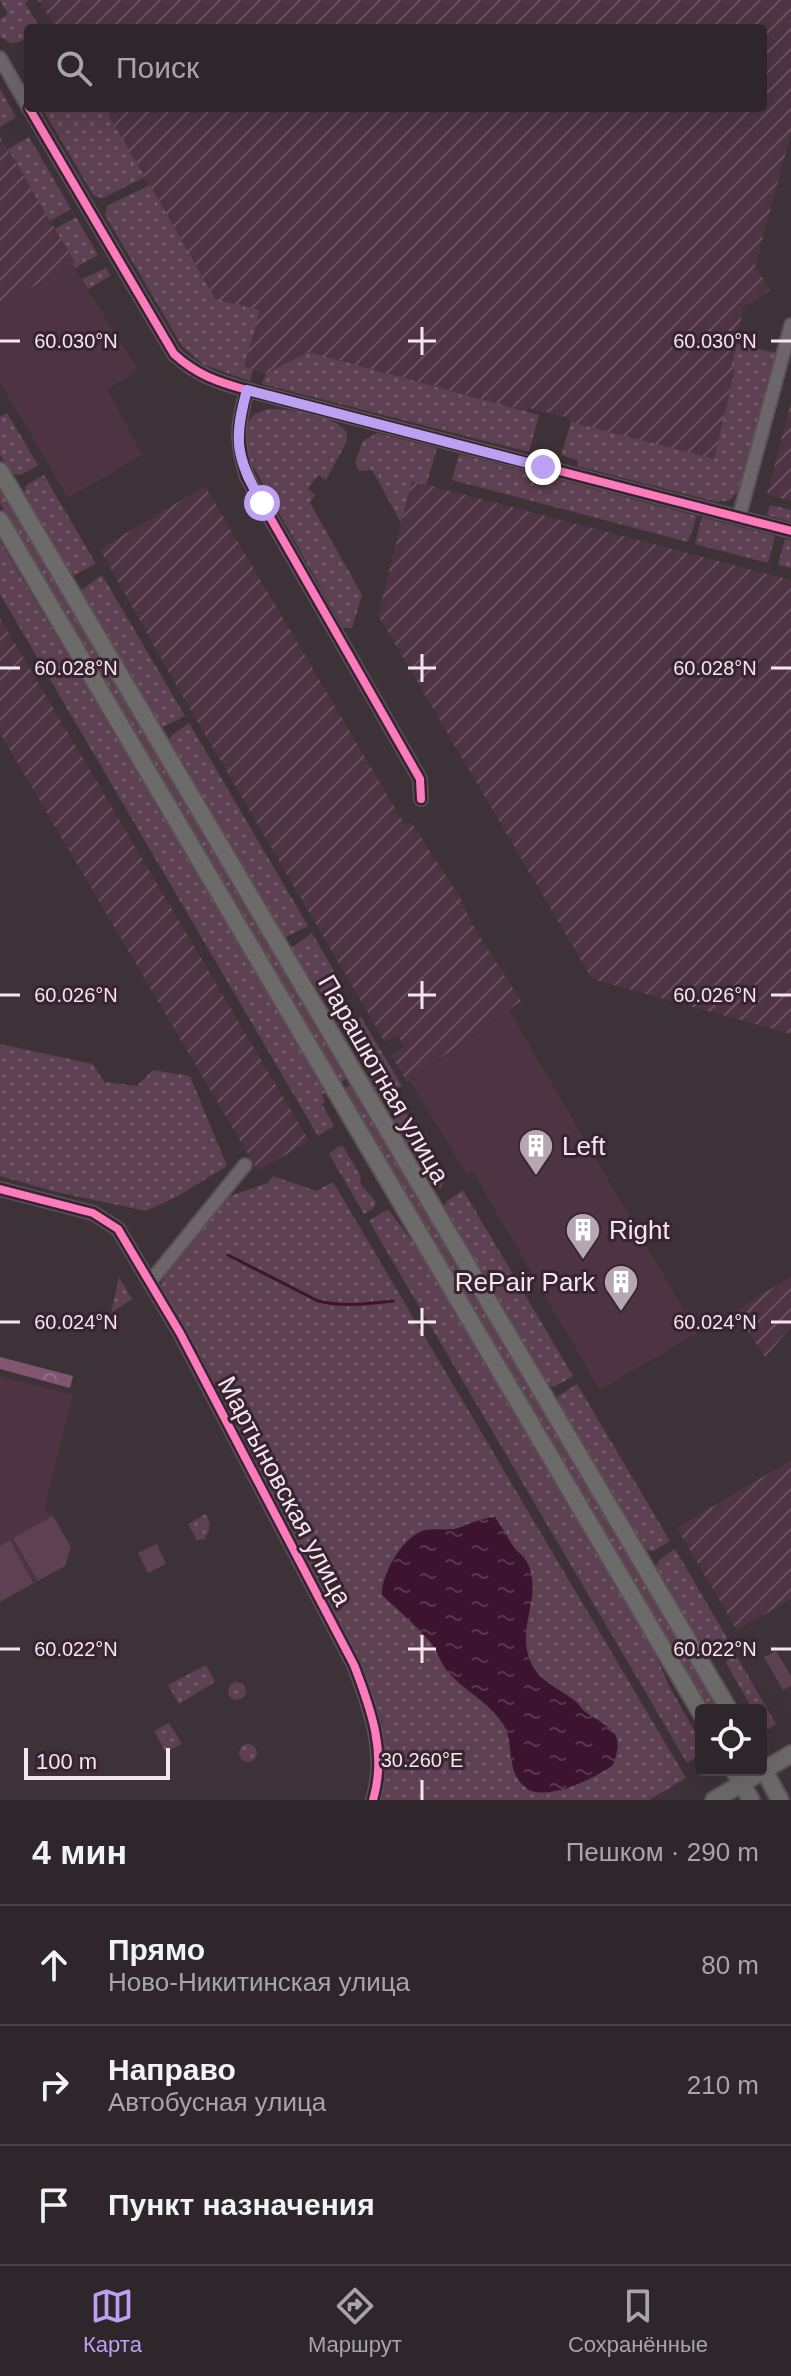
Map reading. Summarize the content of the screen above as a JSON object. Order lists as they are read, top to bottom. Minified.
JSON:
{"streets":{"main road":["Парашютная улица"],"street":["Мартыновская улица"]},"places":{"building":["Left","Right","RePair Park"]},"scale_bar":"100 m","page":{"search":"Поиск","scale":"100 m","heading":["4 мин","Пешком · 290 m"],"list":[["Прямо","Ново-Никитинская улица","80 m"],["Направо","Автобусная улица","210 m"],"Пункт назначения"],"nav":["Карта","Маршрут","Сохранённые"]},"coordinates":["60.030°N","60.028°N","60.026°N","60.024°N","60.022°N","30.260°E"]}
